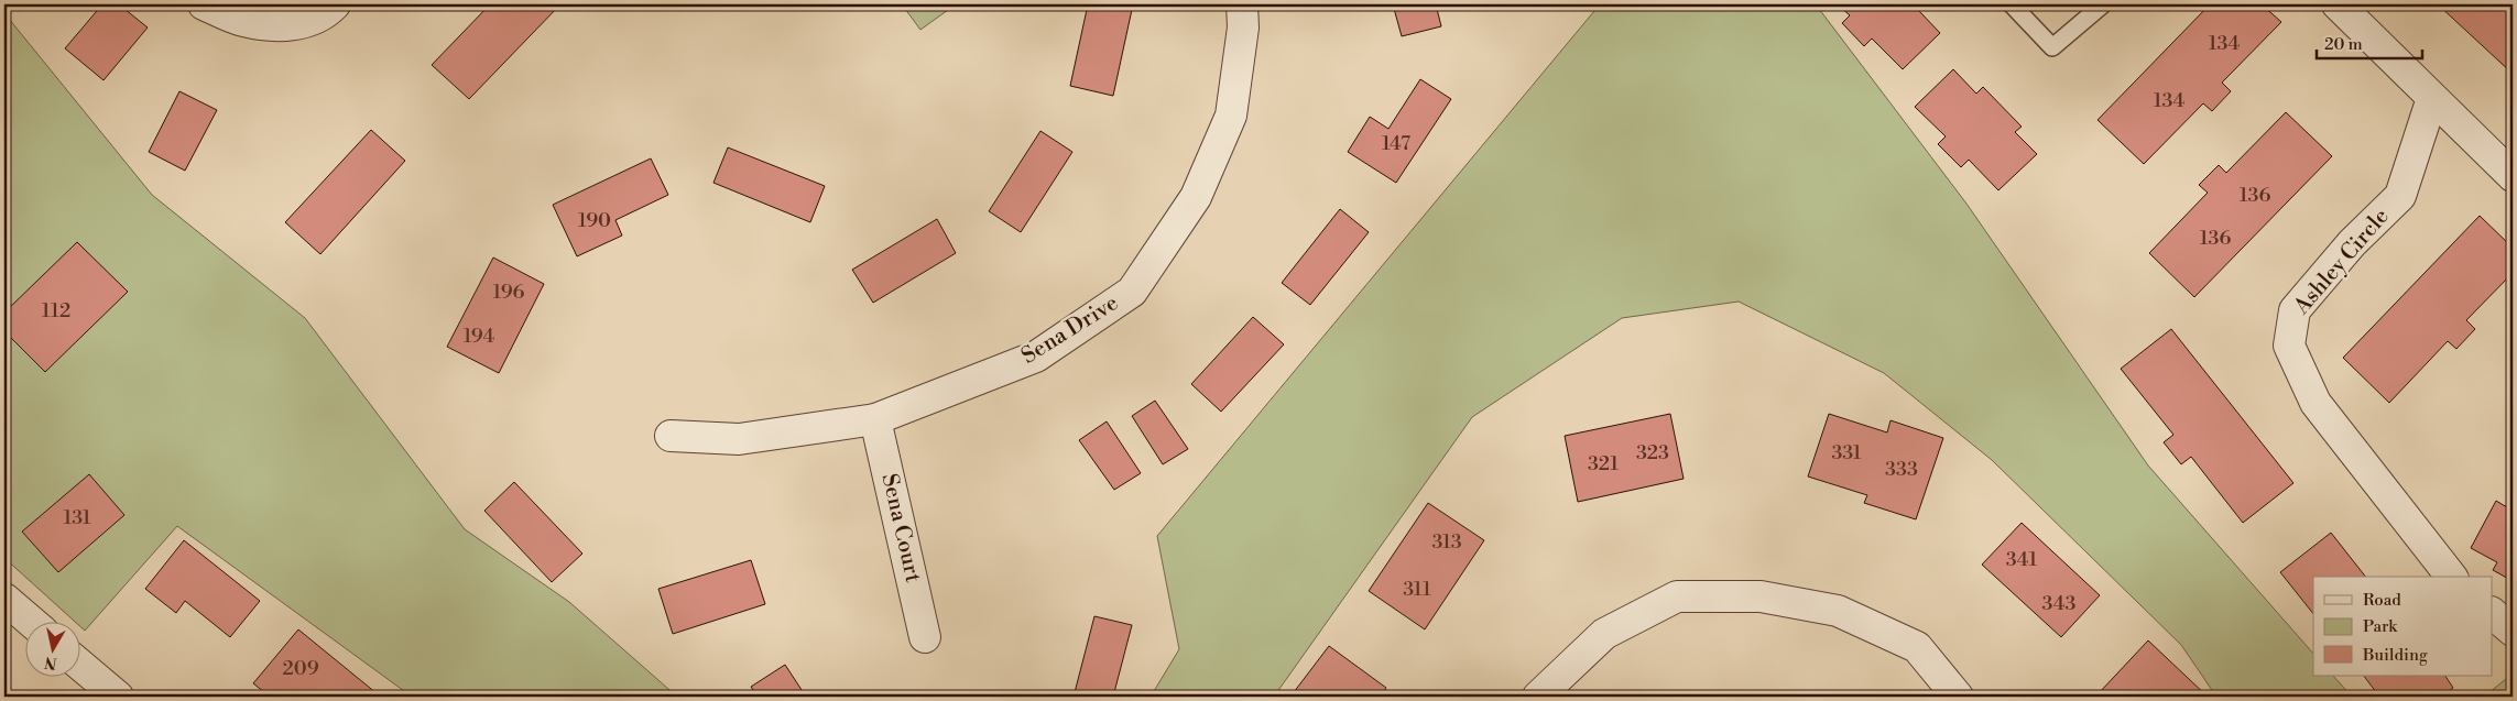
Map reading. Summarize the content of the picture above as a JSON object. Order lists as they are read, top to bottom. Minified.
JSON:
{"streets":{"street":["Ashley Circle","Sena Drive","Sena Court"]},"crossings":[["Sena Drive","Sena Court"]],"house_numbers":["134","134","147","136","190","136","196","112","194","323","331","321","333","131","313","341","311","343","209"],"legend":["Road","Park","Building"],"scale_bar":"20 m","north":"bottom"}
